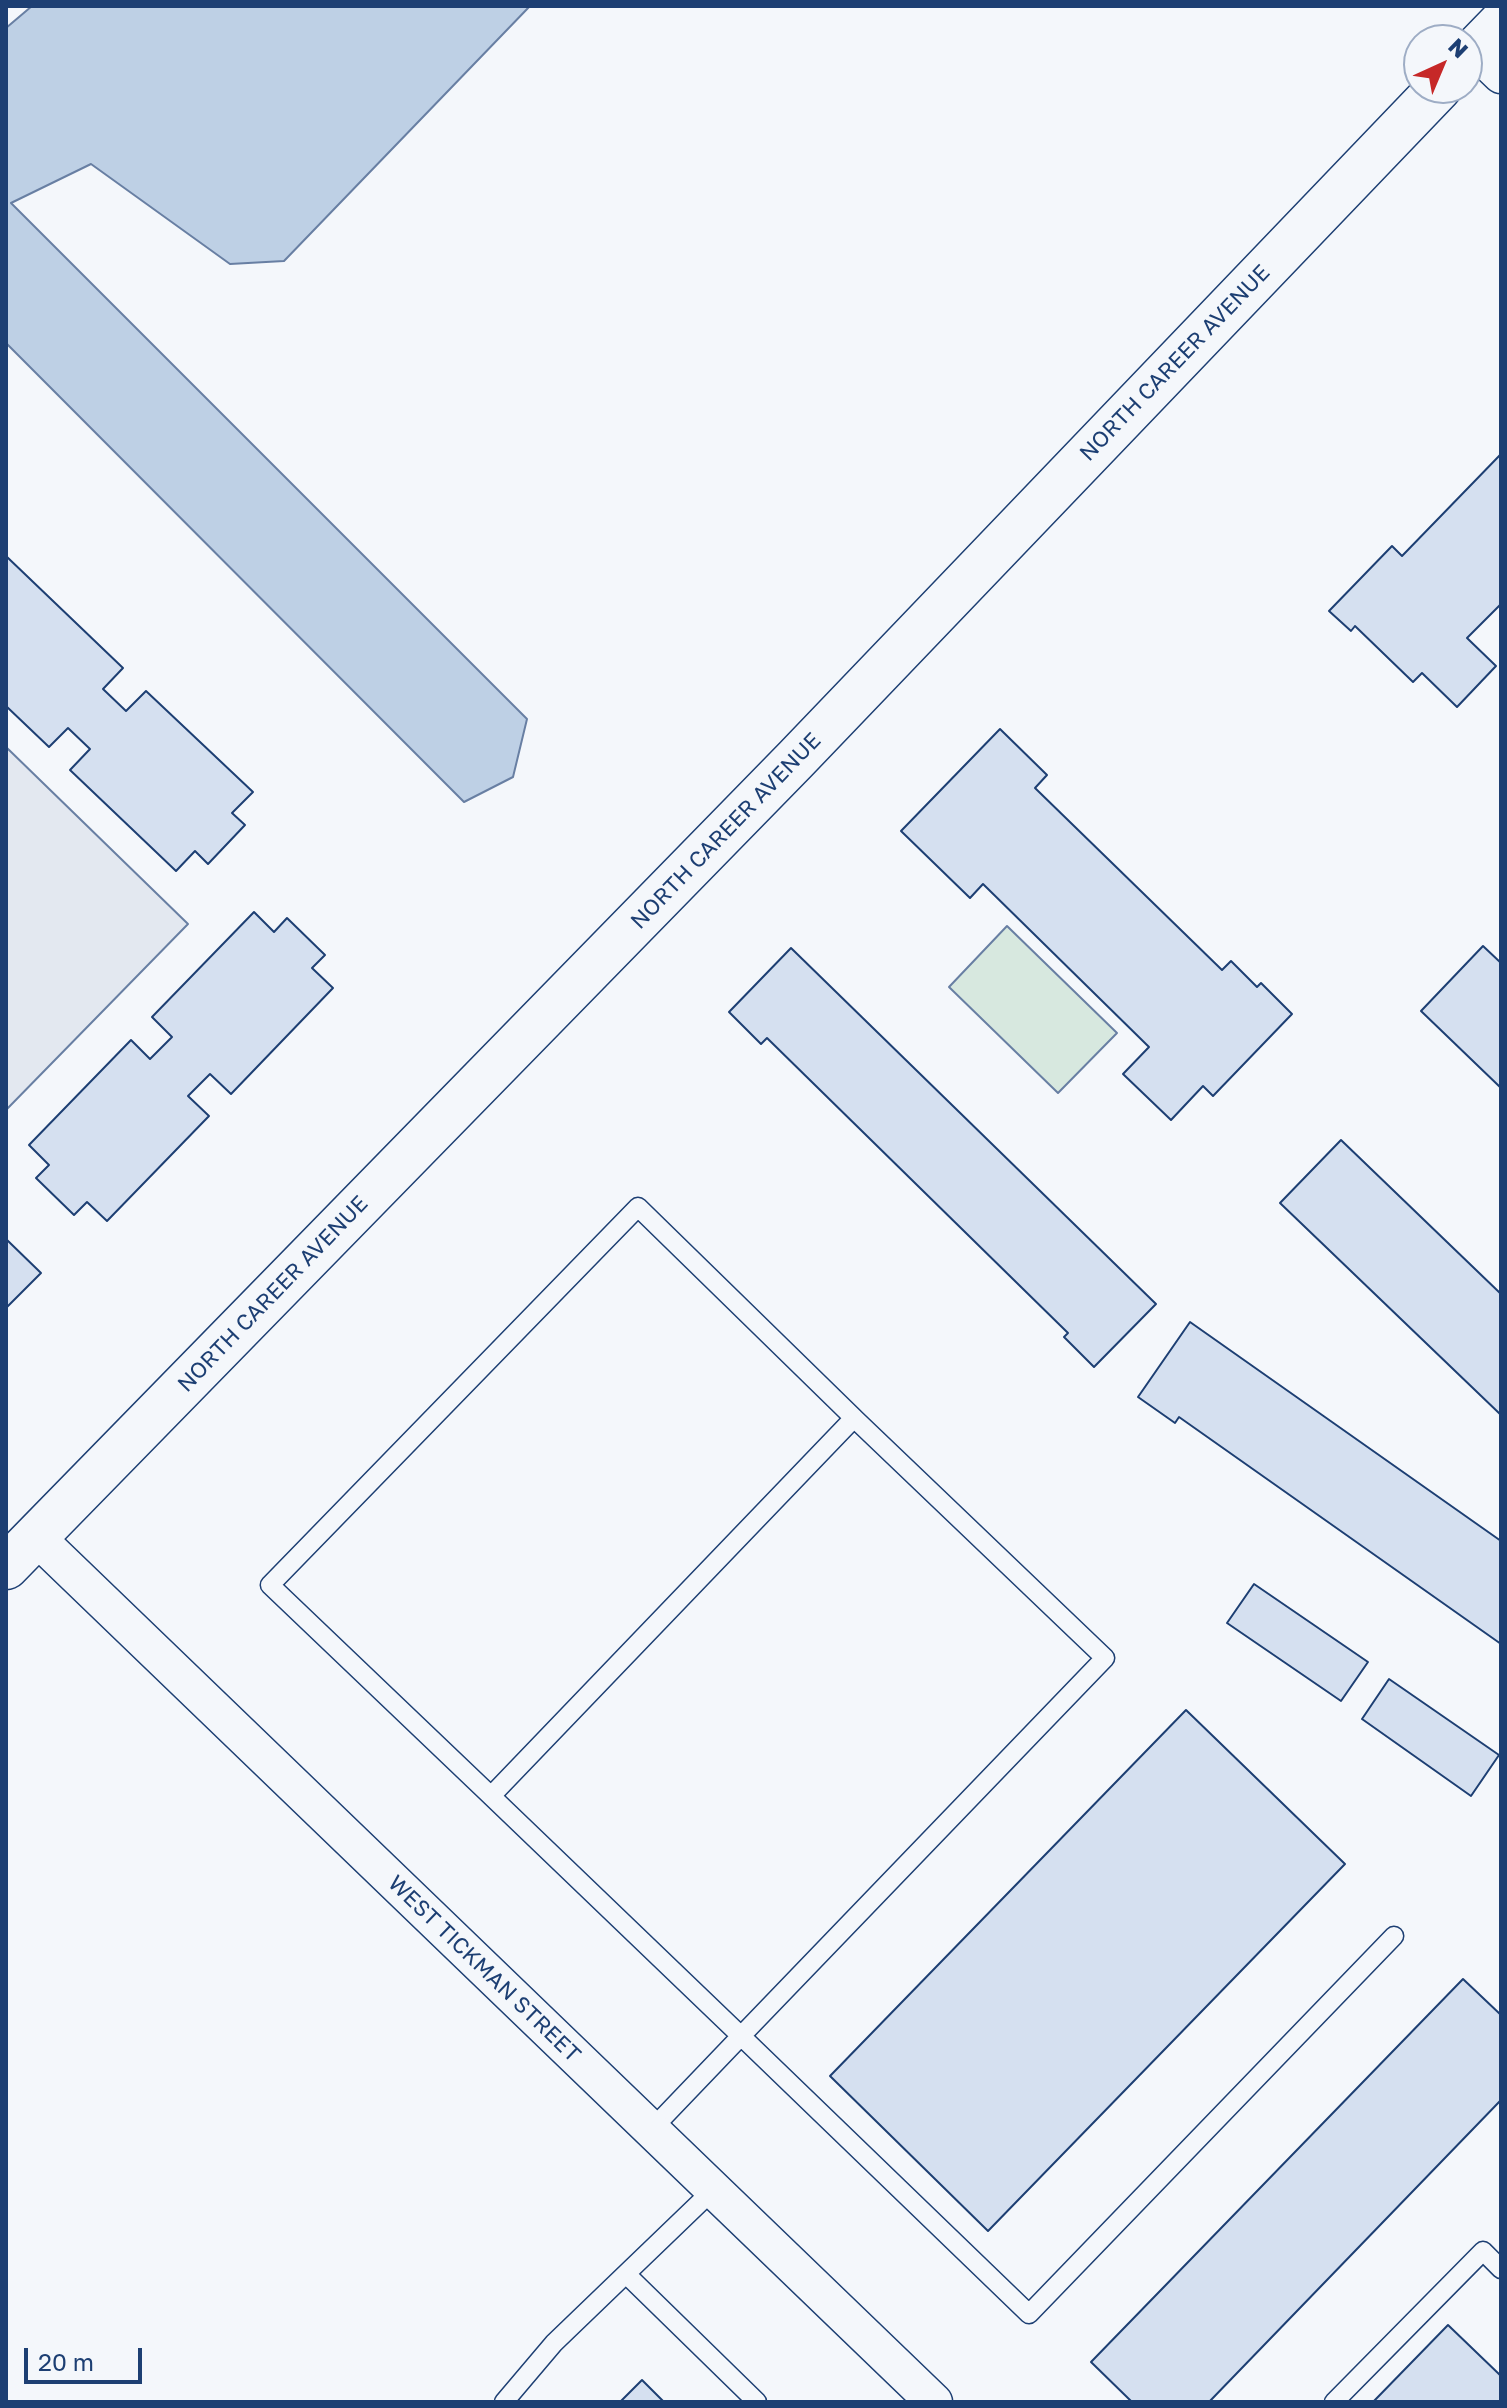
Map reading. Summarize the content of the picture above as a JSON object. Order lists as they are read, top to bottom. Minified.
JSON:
{"streets":{"street":["NORTH CAREER AVENUE","WEST TICKMAN STREET"]},"crossings":[["NORTH CAREER AVENUE","WEST TICKMAN STREET"]],"scale_bar":"20 m","north":"top right"}
